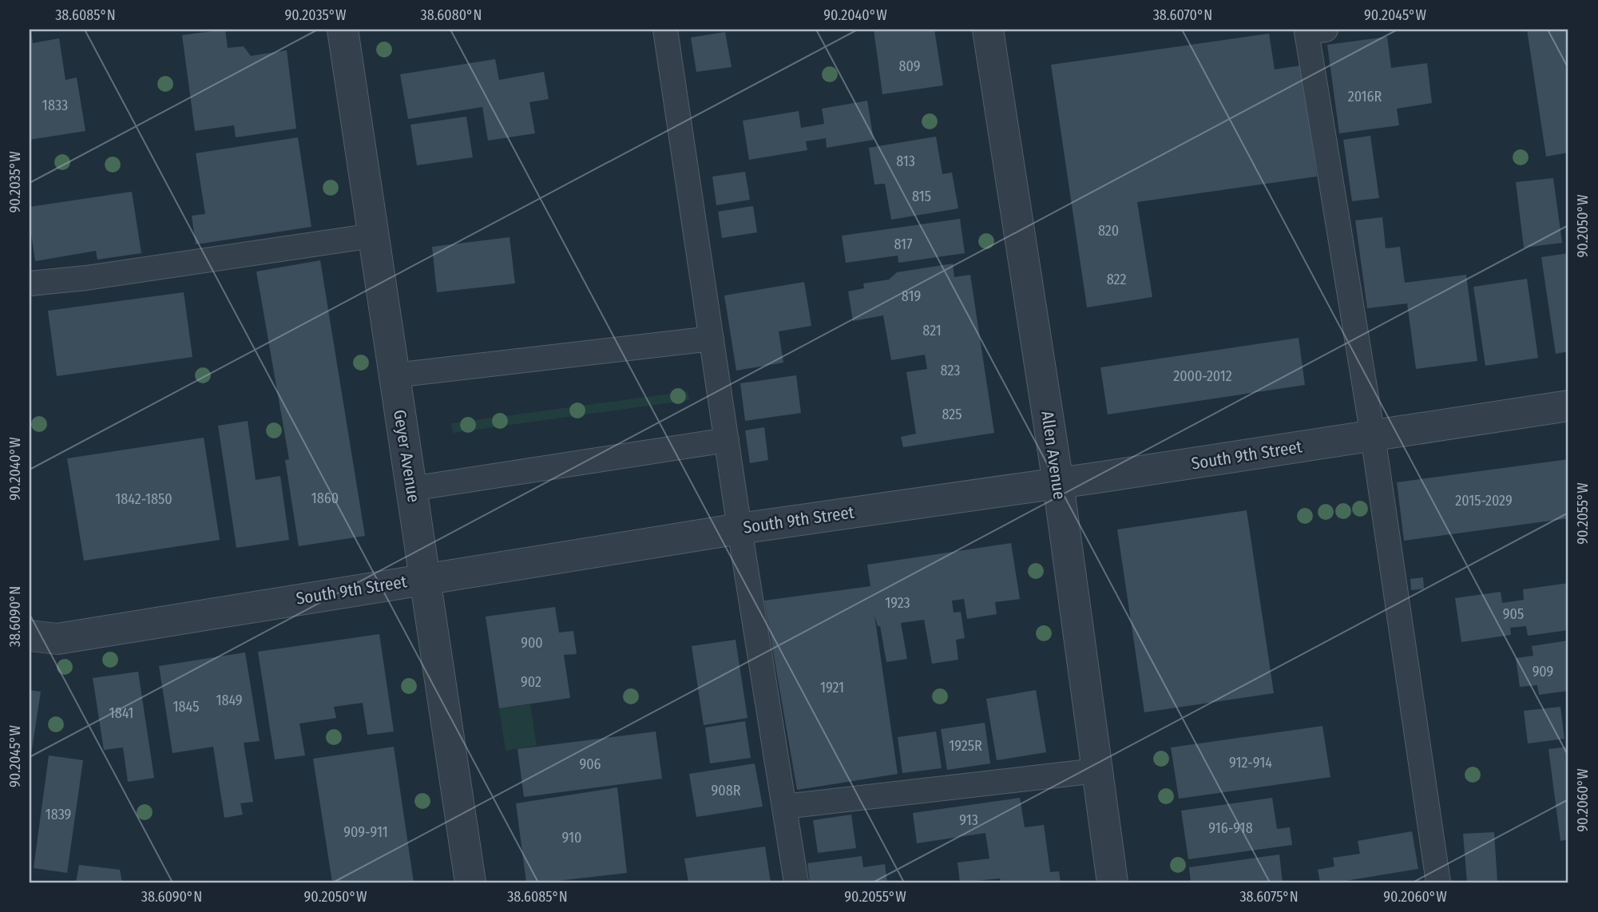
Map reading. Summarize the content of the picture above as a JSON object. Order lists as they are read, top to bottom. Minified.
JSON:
{"streets":{"street":["Allen Avenue","South 9th Street","Geyer Avenue"]},"crossings":[["Allen Avenue","South 9th Street"],["South 9th Street","Geyer Avenue"]],"house_numbers":["809","2016R","1833","813","815","820","817","822","819","821","823","2000-2012","825","1860","1842-1850","2015-2029","1923","905","900","909","902","1921","1849","1845","1841","1925R","912-914","906","908R","1839","913","916-918","909-911","910"],"coordinates":["38.6085°N","90.2035°W","38.6080°N","90.2040°W","38.6070°N","90.2045°W","90.2050°W","90.2055°W","38.6090°N","90.2060°W","38.6075°N"]}
